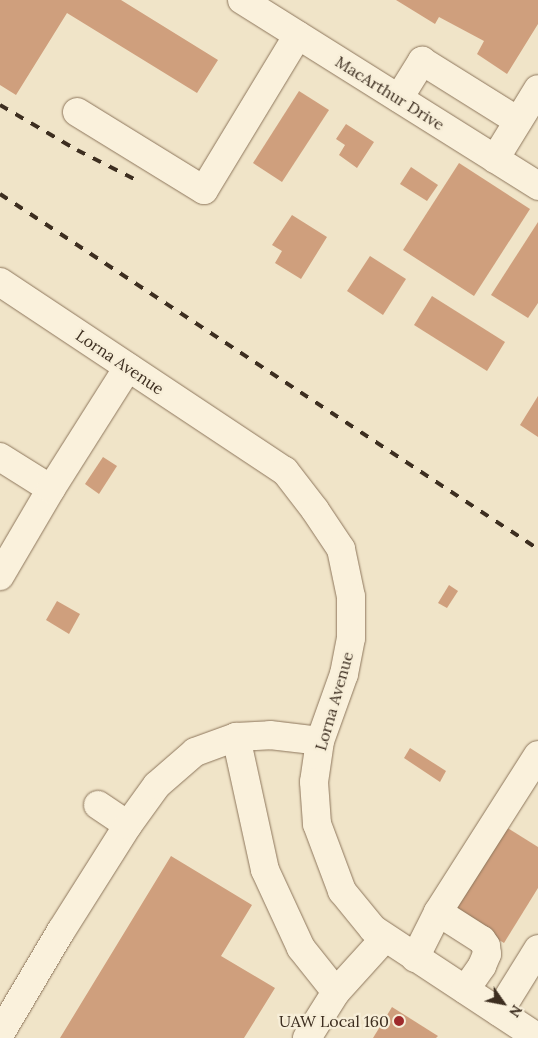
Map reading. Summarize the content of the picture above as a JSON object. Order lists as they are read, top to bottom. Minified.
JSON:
{"streets":{"street":["MacArthur Drive","Lorna Avenue"]},"places":["UAW Local 160"],"north":"bottom right"}
